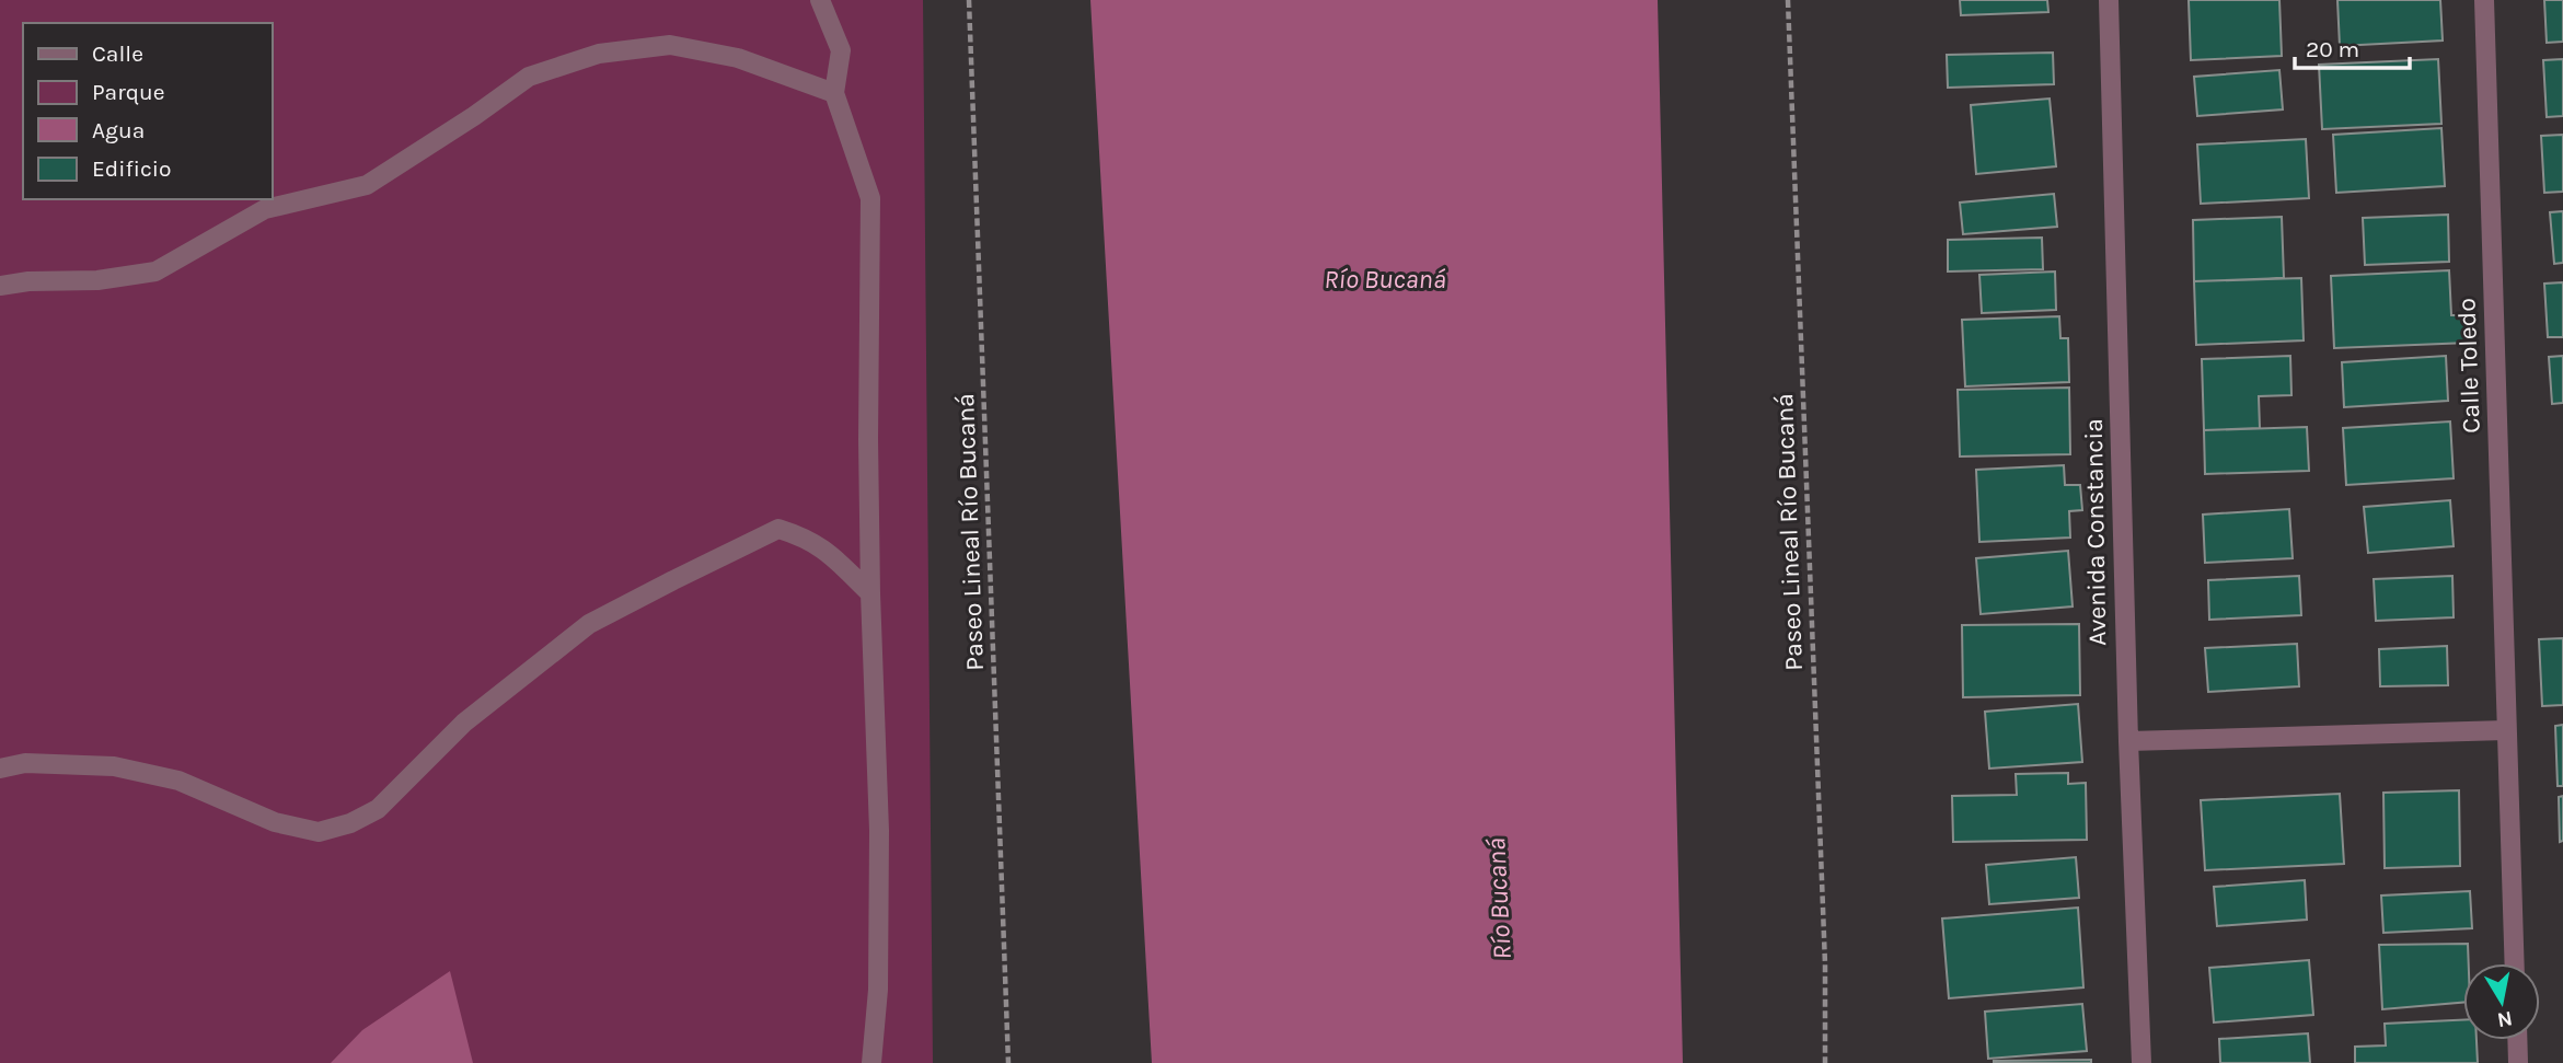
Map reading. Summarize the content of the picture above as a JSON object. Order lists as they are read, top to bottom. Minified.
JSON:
{"streets":{"street":["Calle Toledo","Avenida Constancia"],"path":["Paseo Lineal Río Bucaná"]},"water":["Río Bucaná"],"legend":["Calle","Parque","Agua","Edificio"],"scale_bar":"20 m","north":"bottom"}
